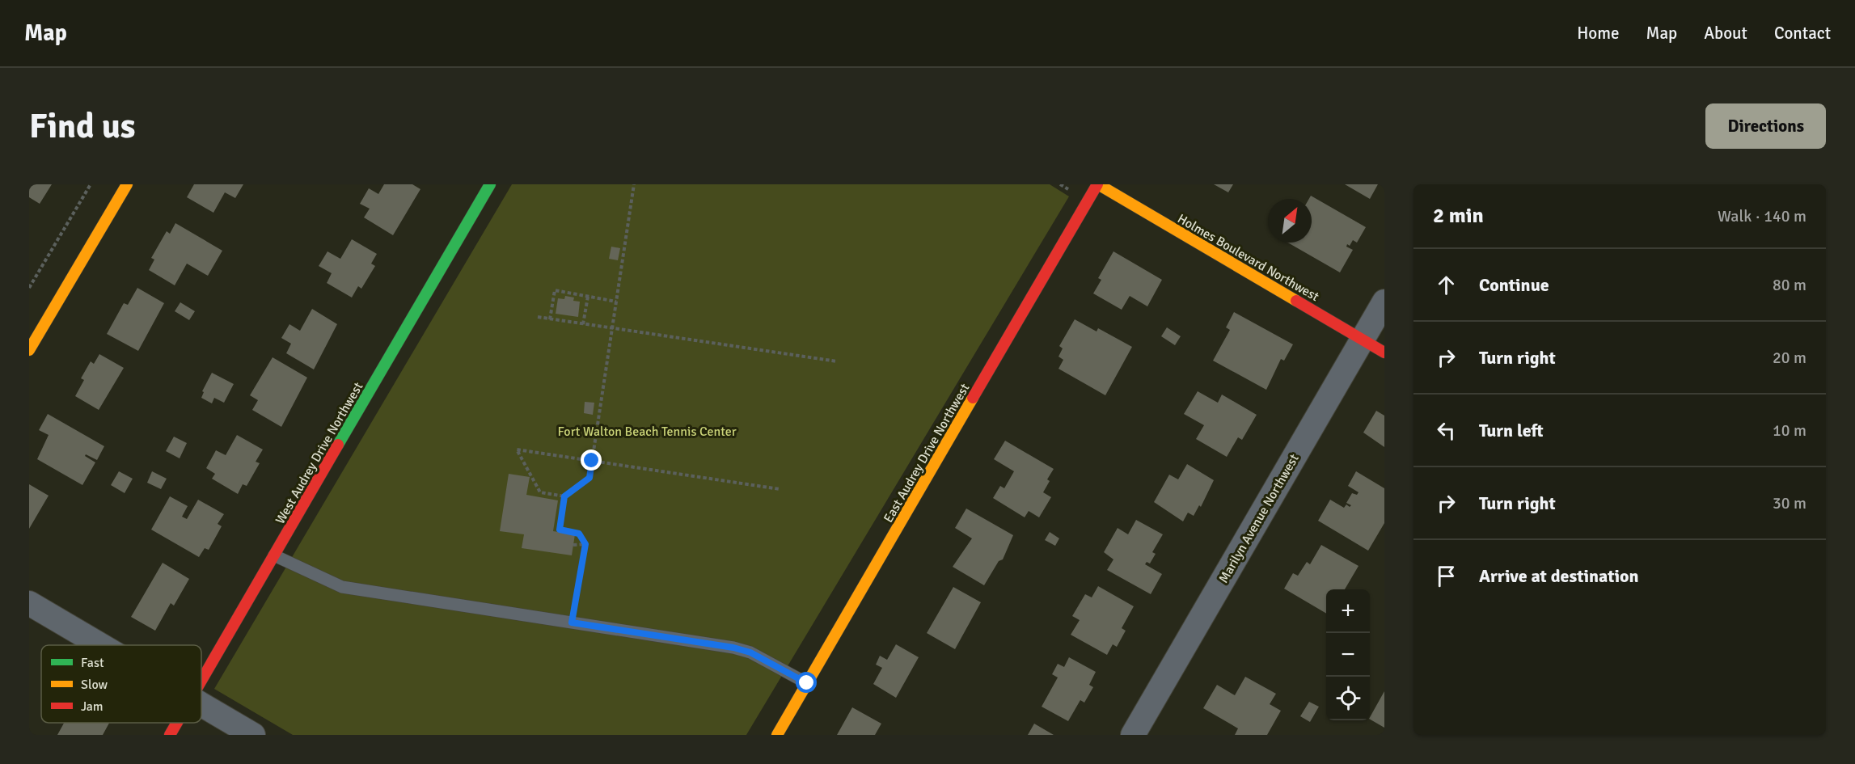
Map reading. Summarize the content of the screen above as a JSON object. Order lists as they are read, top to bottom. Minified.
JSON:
{"streets":{"street":["Holmes Boulevard Northwest","West Audrey Drive Northwest","East Audrey Drive Northwest","Marilyn Avenue Northwest"]},"crossings":[["Holmes Boulevard Northwest","East Audrey Drive Northwest"],["Holmes Boulevard Northwest","Marilyn Avenue Northwest"]],"parks":["Fort Walton Beach Tennis Center"],"legend":["Fast","Slow","Jam"],"north":"top right","page":{"header":"Map","nav":["Home","Map","About","Contact"],"buttons":"Directions","title":"Find us","heading":["2 min","Walk · 140 m"],"list":[["Continue","80 m"],["Turn right","20 m"],["Turn left","10 m"],["Turn right","30 m"],"Arrive at destination"],"map_buttons":["+","−"]}}
